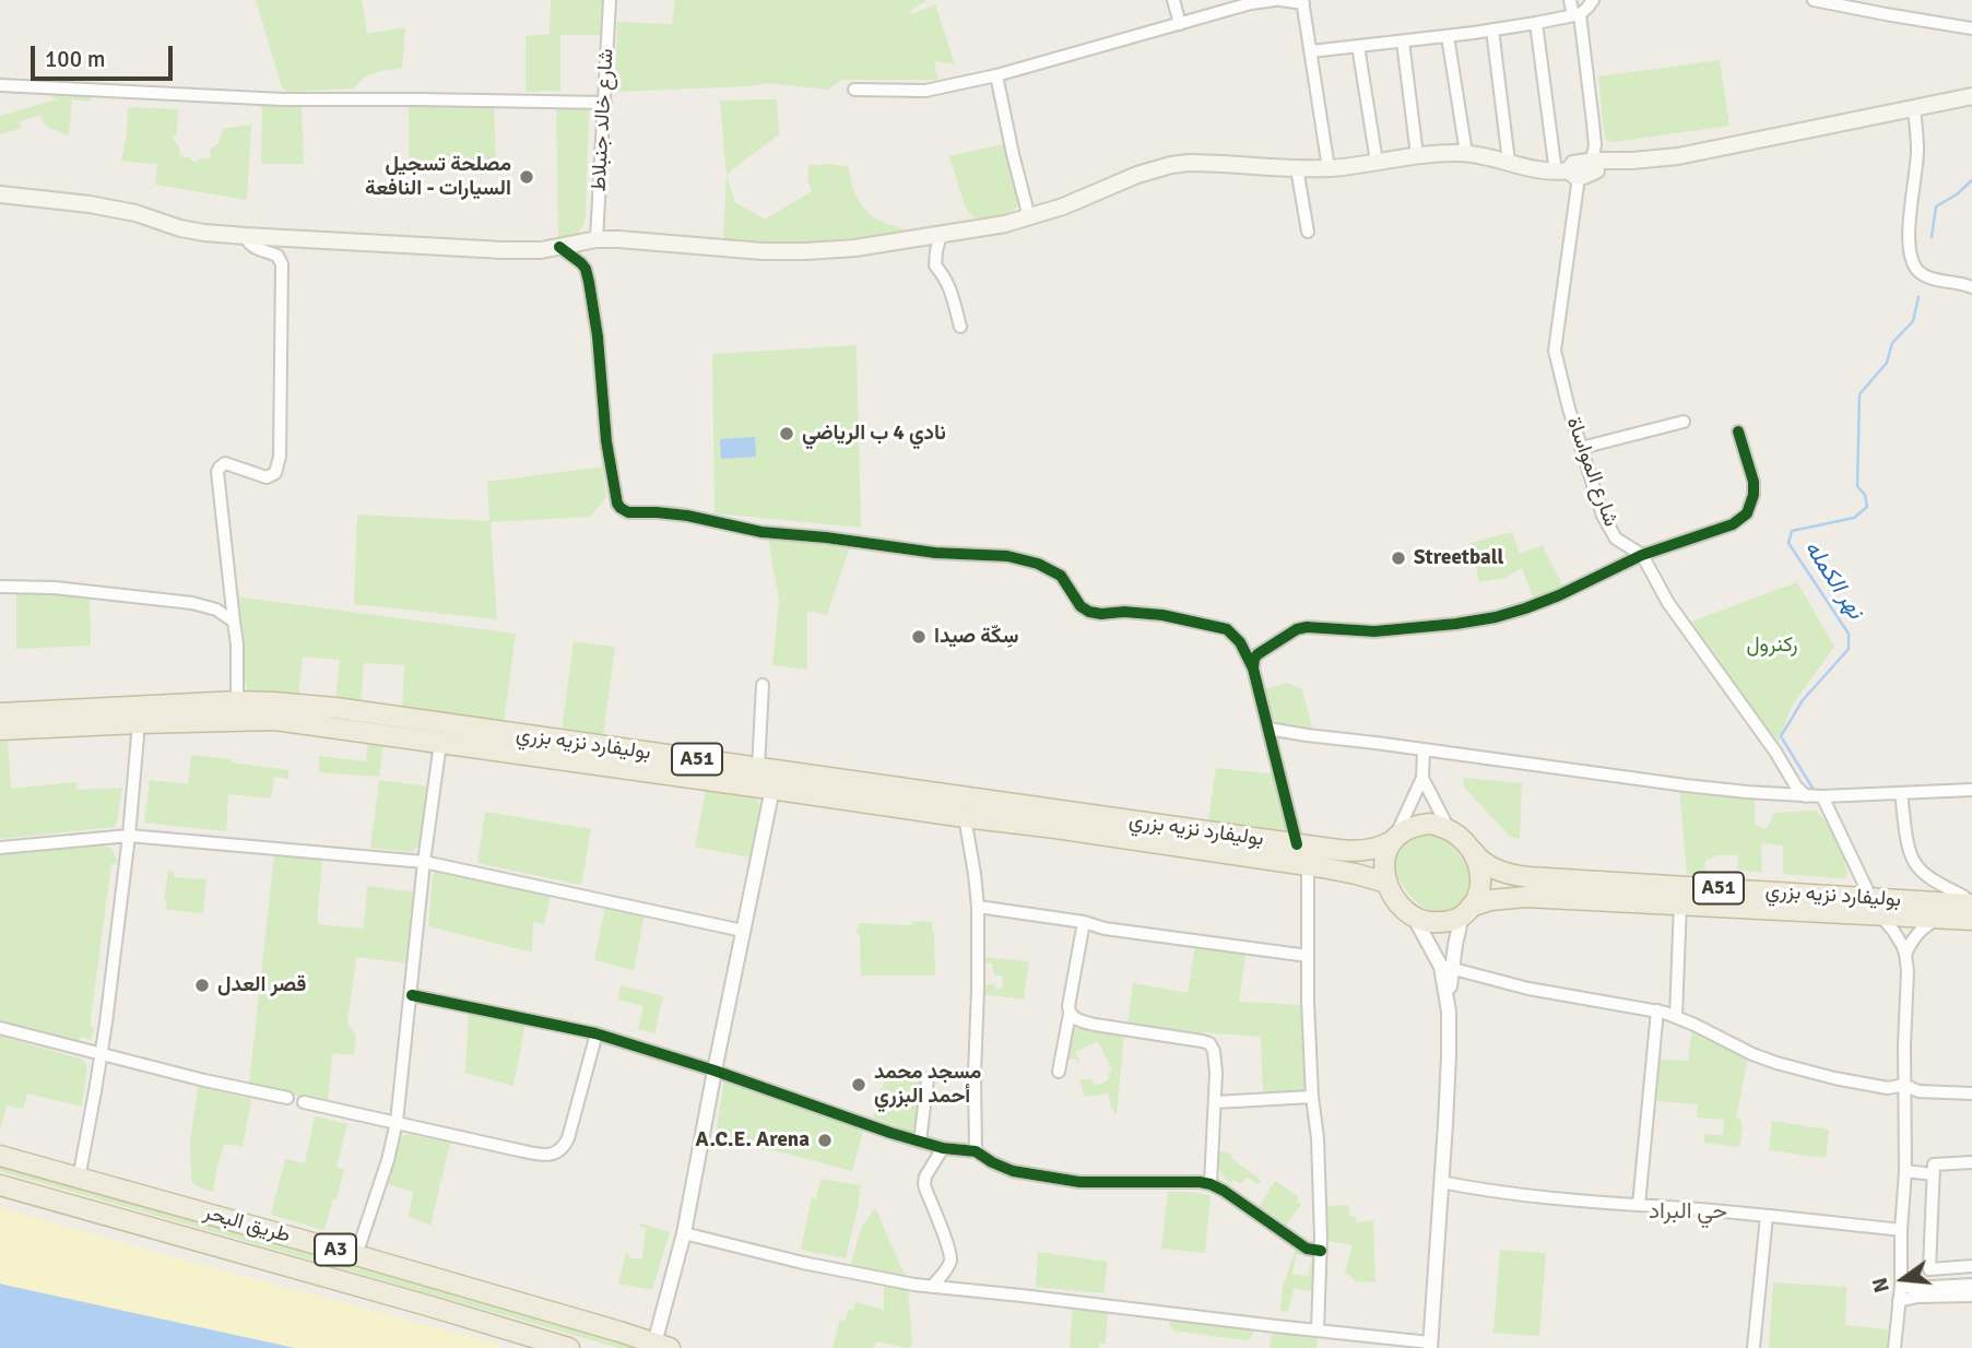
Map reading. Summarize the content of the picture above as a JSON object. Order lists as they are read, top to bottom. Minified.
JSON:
{"streets":{"highway":["بوليفارد نزيه بزري","A51","طريق البحر","A3"],"street":["شارع خالد جنبلاط","شارع المواساة"]},"crossings":[["بوليفارد نزيه بزري","A51"]],"districts":["حي البراد"],"water":["نهر الكمله"],"parks":["ركنرول"],"places":["مصلحة تسجيل السيارات - النافعة","نادي 4 ب الرياضي","Streetball","سِكّة صيدا","قصر العدل","مسجد محمد أحمد البزري","A.C.E. Arena"],"scale_bar":"100 m","north":"left"}
